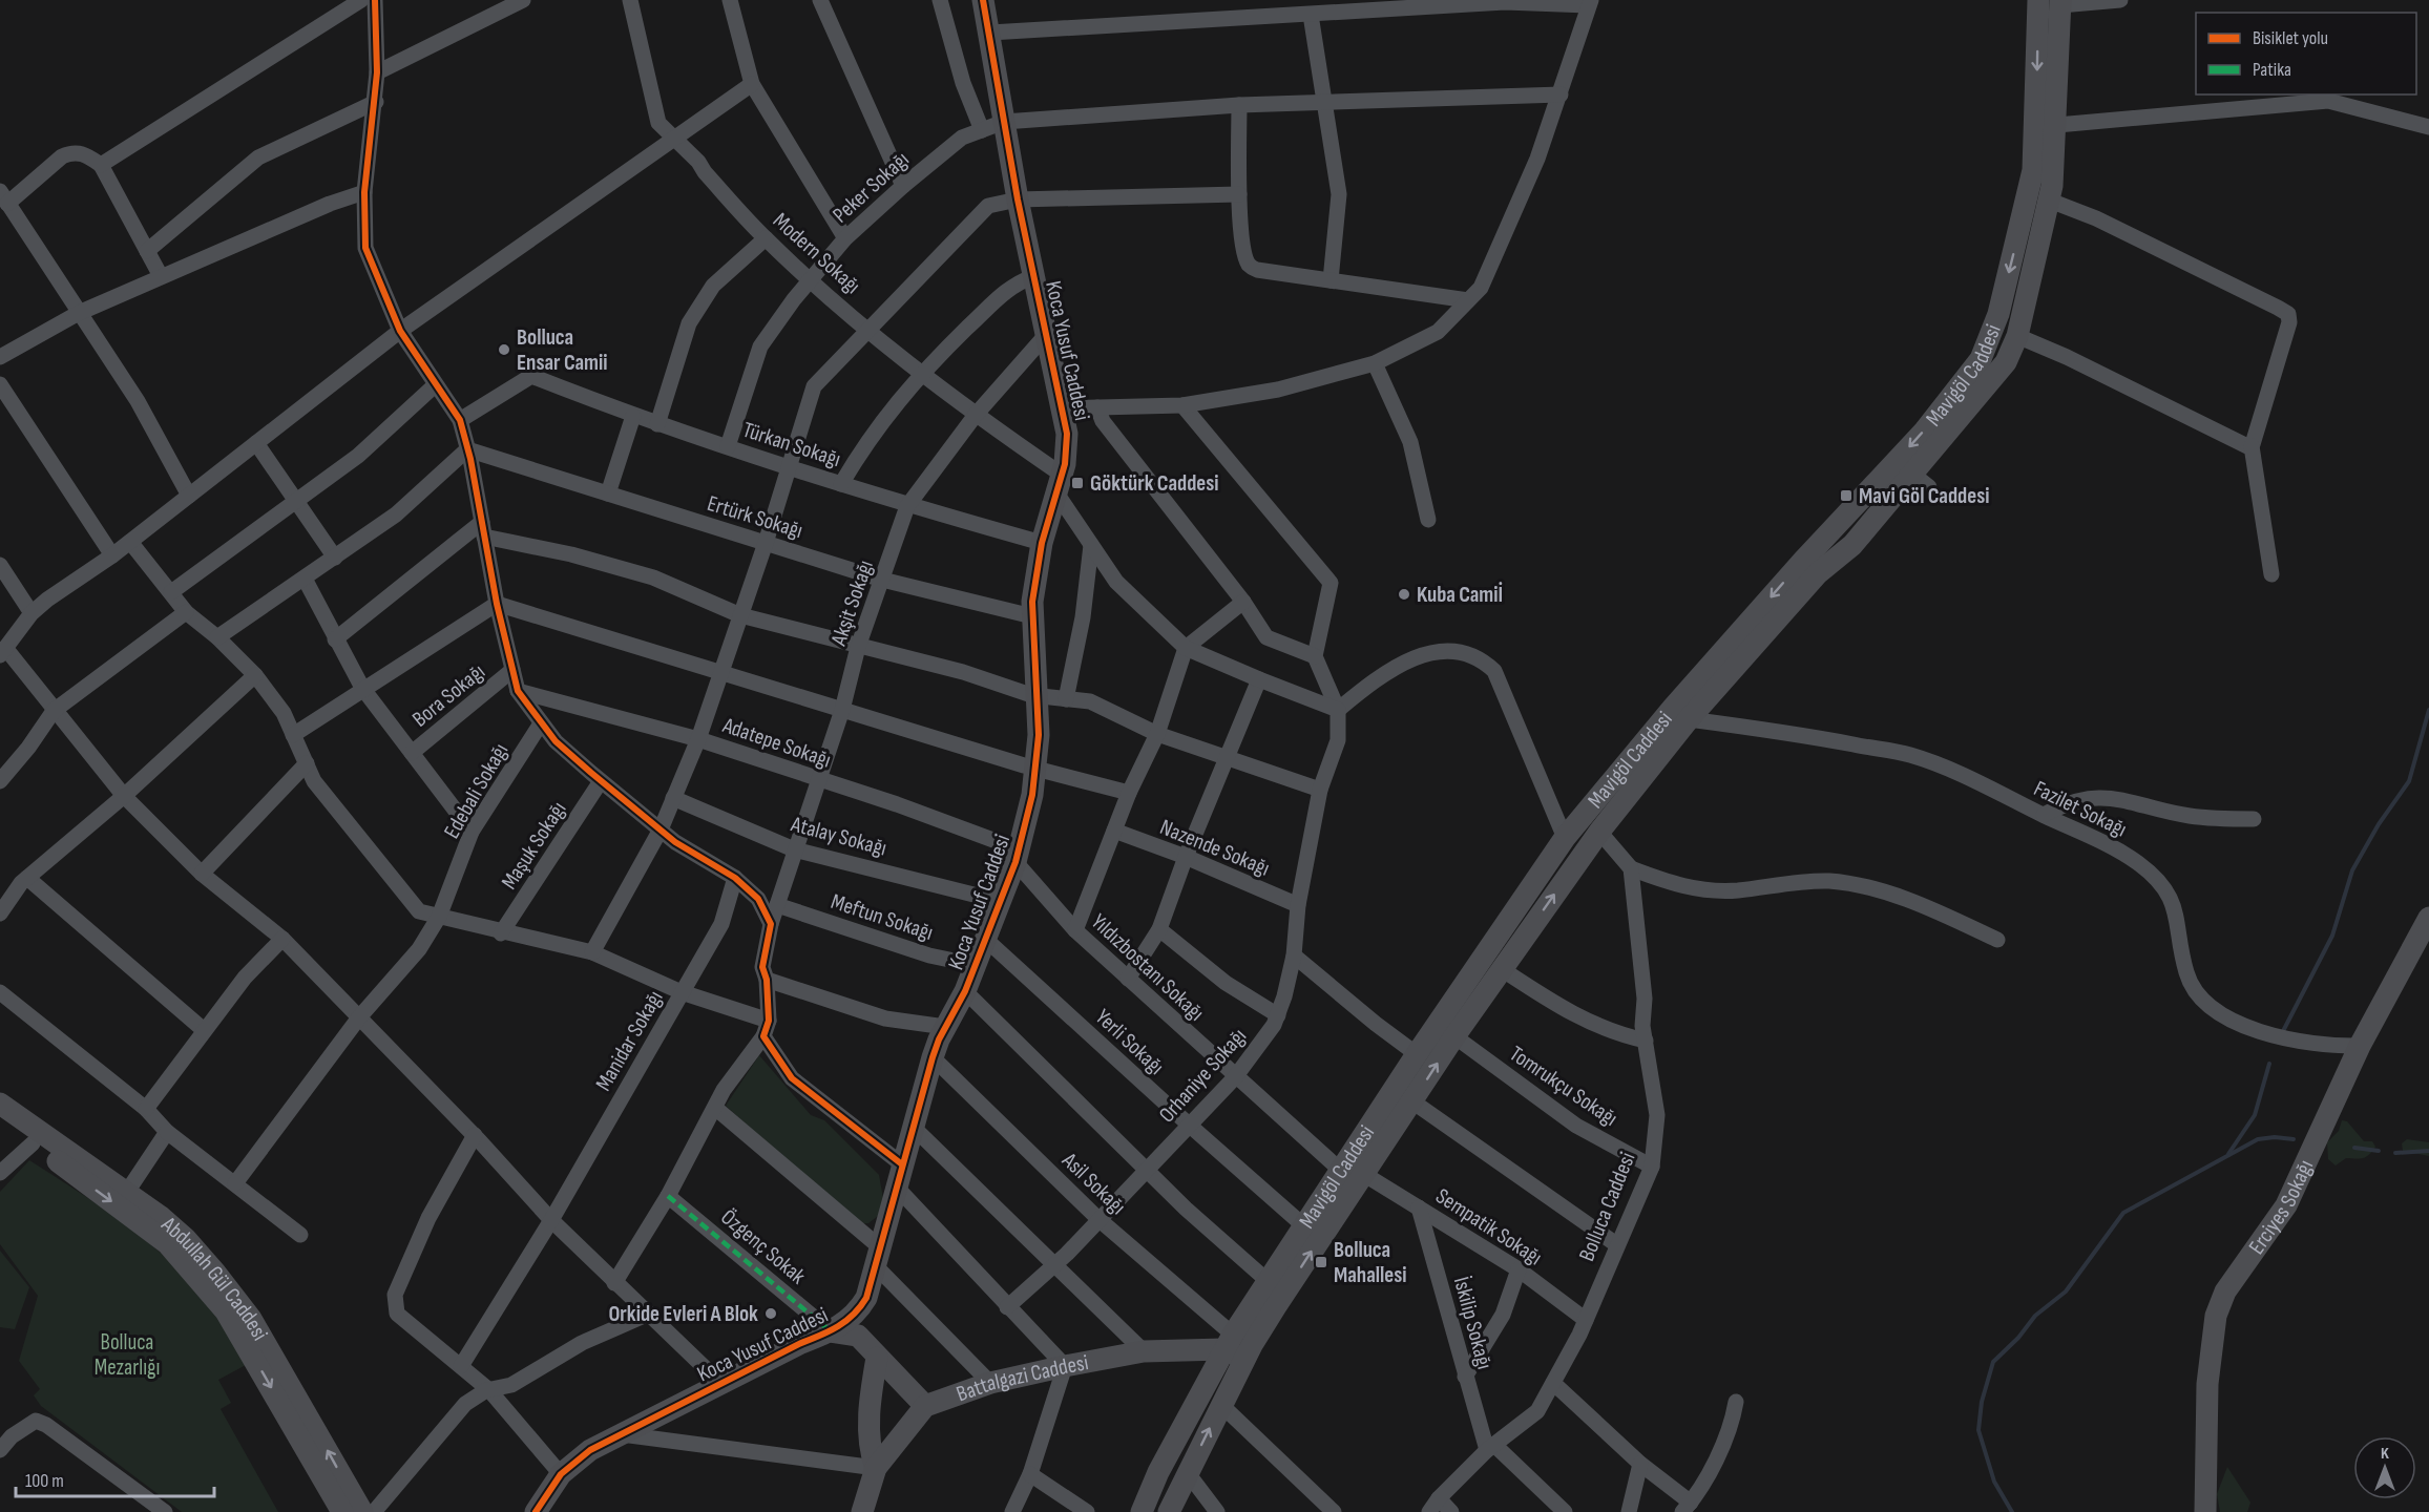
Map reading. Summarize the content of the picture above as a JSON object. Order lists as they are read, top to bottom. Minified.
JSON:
{"streets":{"street":["Peker Sokağı","Modern Sokağı","Koca Yusuf Caddesi","Mavigöl Caddesi","Türkan Sokağı","Ertürk Sokağı","Akşit Sokağı","Bora Sokağı","Adatepe Sokağı","Edebali Sokağı","Fazilet Sokağı","Atalay Sokağı","Maşuk Sokağı","Nazende Sokağı","Meftun Sokağı","Yıldızbostanı Sokağı","Manidar Sokağı","Yerli Sokağı","Orhaniye Sokağı","Tomrukçu Sokağı","Asil Sokağı","Erciyes Sokağı","Bolluca Caddesi","Sempatik Sokağı","Özgenç Sokak","Abdullah Gül Caddesi","İskilip Sokağı","Battalgazi Caddesi"]},"crossings":[["Peker Sokağı","Modern Sokağı"],["Peker Sokağı","Koca Yusuf Caddesi"],["Peker Sokağı","Türkan Sokağı"],["Modern Sokağı","Koca Yusuf Caddesi"],["Modern Sokağı","Akşit Sokağı"],["Koca Yusuf Caddesi","Türkan Sokağı"],["Koca Yusuf Caddesi","Ertürk Sokağı"],["Koca Yusuf Caddesi","Akşit Sokağı"],["Koca Yusuf Caddesi","Adatepe Sokağı"],["Koca Yusuf Caddesi","Atalay Sokağı"],["Koca Yusuf Caddesi","Meftun Sokağı"],["Koca Yusuf Caddesi","Yıldızbostanı Sokağı"],["Koca Yusuf Caddesi","Yerli Sokağı"],["Koca Yusuf Caddesi","Asil Sokağı"],["Koca Yusuf Caddesi","Özgenç Sokak"],["Mavigöl Caddesi","Fazilet Sokağı"],["Mavigöl Caddesi","Yıldızbostanı Sokağı"],["Mavigöl Caddesi","Yerli Sokağı"],["Mavigöl Caddesi","Tomrukçu Sokağı"],["Mavigöl Caddesi","Asil Sokağı"],["Mavigöl Caddesi","Sempatik Sokağı"],["Mavigöl Caddesi","Battalgazi Caddesi"],["Türkan Sokağı","Akşit Sokağı"],["Ertürk Sokağı","Akşit Sokağı"],["Akşit Sokağı","Adatepe Sokağı"],["Akşit Sokağı","Atalay Sokağı"],["Akşit Sokağı","Meftun Sokağı"],["Adatepe Sokağı","Yıldızbostanı Sokağı"],["Fazilet Sokağı","Erciyes Sokağı"],["Nazende Sokağı","Orhaniye Sokağı"],["Yıldızbostanı Sokağı","Orhaniye Sokağı"],["Yerli Sokağı","Orhaniye Sokağı"],["Orhaniye Sokağı","Asil Sokağı"],["Tomrukçu Sokağı","Bolluca Caddesi"],["Asil Sokağı","Battalgazi Caddesi"],["Bolluca Caddesi","Sempatik Sokağı"],["Bolluca Caddesi","İskilip Sokağı"],["Sempatik Sokağı","İskilip Sokağı"]],"parks":["Bolluca Mezarlığı"],"places":{"other":["Bolluca Ensar Camii","Kuba Camiİ","Orkide Evleri A Blok"],"transit":["Göktürk Caddesi","Mavi Göl Caddesi","Bolluca Mahallesi"]},"legend":["Bisiklet yolu","Patika"],"scale_bar":"100 m","north":"top"}
